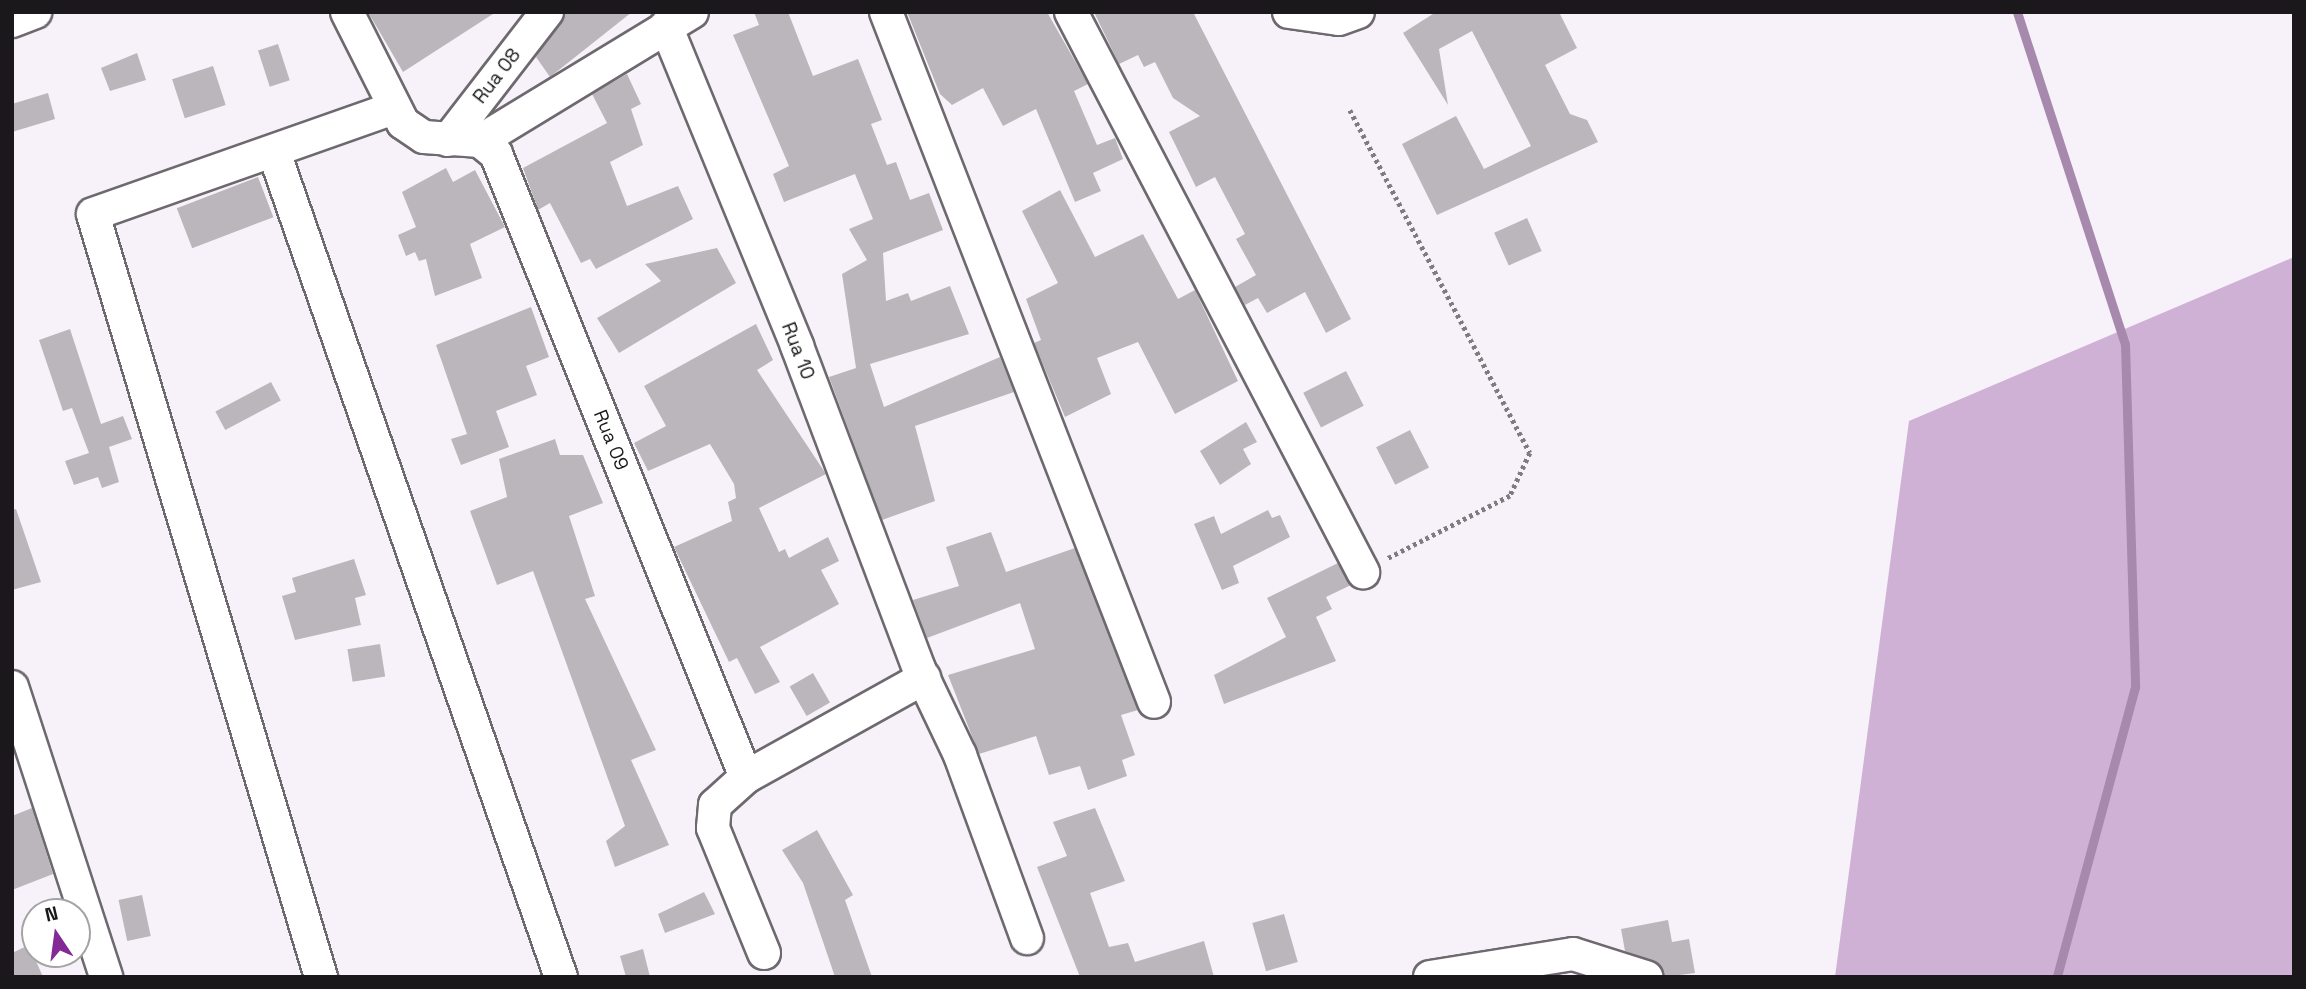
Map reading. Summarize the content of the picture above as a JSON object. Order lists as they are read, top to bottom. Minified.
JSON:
{"streets":{"street":["Rua 08","Rua 10","Rua 09"]},"north":"top"}
